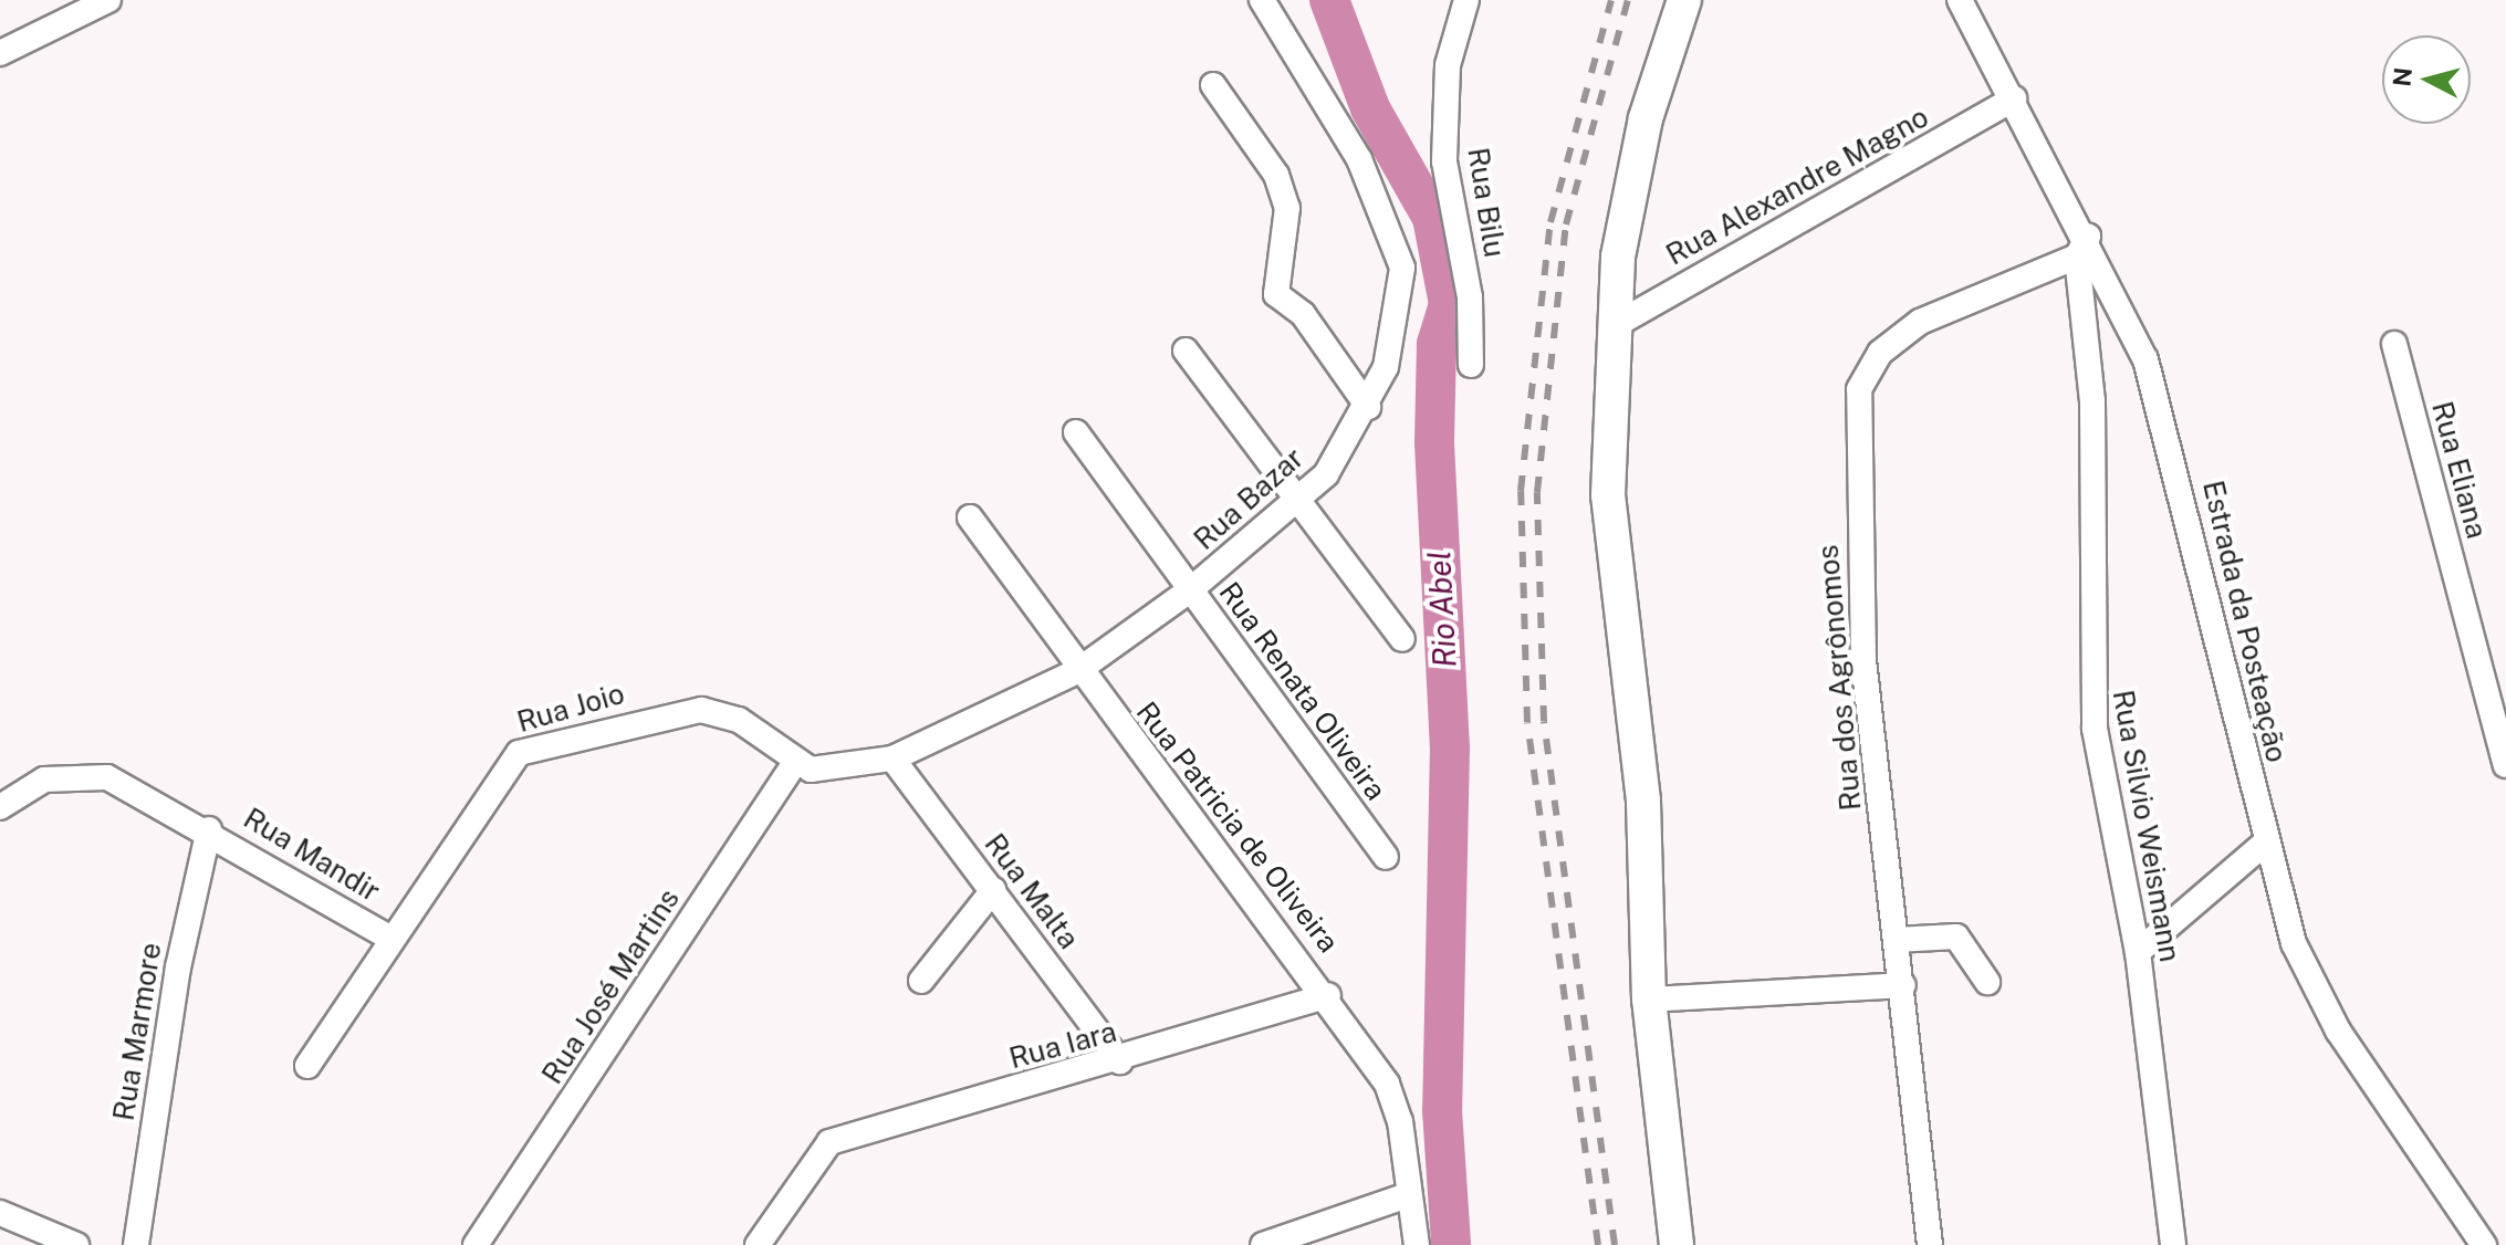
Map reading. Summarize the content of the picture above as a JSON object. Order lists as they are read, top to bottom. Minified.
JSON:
{"streets":{"street":["Rua Alexandre Magno","Rua Bilu","Rua Eliana","Rua Bazar","Estrada da Posteação","Rua dos Agrônomos","Rua Renata Oliveira","Rua Joio","Rua Silvio Weismann","Rua Patricia de Oliveira","Rua Mandir","Rua Malta","Rua José Martins","Rua Marmore","Rua Iara"]},"crossings":[["Rua Alexandre Magno","Estrada da Posteação"],["Rua Bazar","Rua Renata Oliveira"],["Rua Bazar","Rua Joio"],["Rua Bazar","Rua Patricia de Oliveira"],["Rua Bazar","Rua Malta"],["Rua Bazar","Rua José Martins"],["Estrada da Posteação","Rua dos Agrônomos"],["Estrada da Posteação","Rua Silvio Weismann"],["Rua dos Agrônomos","Rua Silvio Weismann"],["Rua Joio","Rua Mandir"],["Rua Joio","Rua José Martins"],["Rua Patricia de Oliveira","Rua Iara"],["Rua Mandir","Rua Marmore"],["Rua Malta","Rua Iara"]],"water":["Rio Abel"],"north":"left"}
